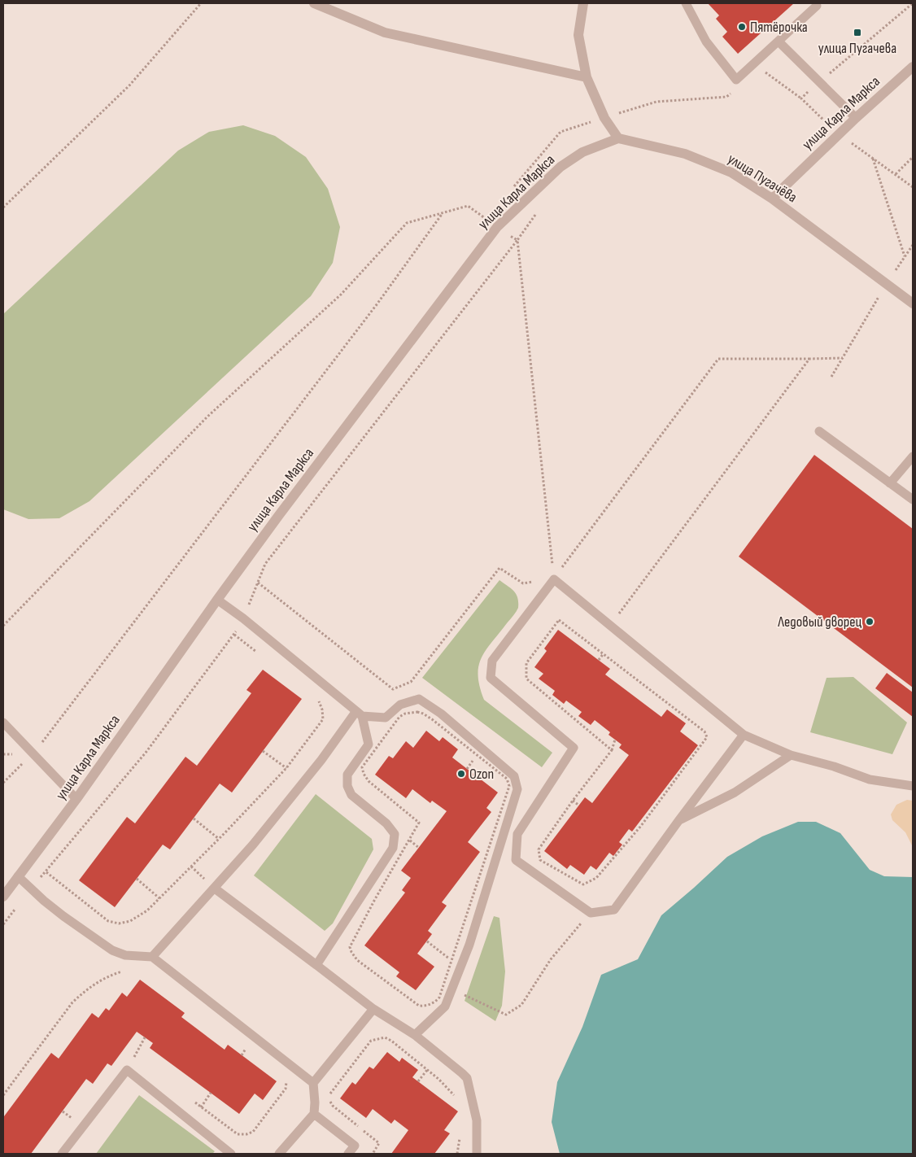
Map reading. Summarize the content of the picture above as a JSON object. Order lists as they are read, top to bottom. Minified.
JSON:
{"streets":{"street":["улица Карла Маркса","улица Пугачёва"]},"crossings":[["улица Карла Маркса","улица Пугачёва"]],"places":{"other":["Пятёрочка","Ледовый дворец","Ozon"],"transit":["улица Пугачева"]}}
